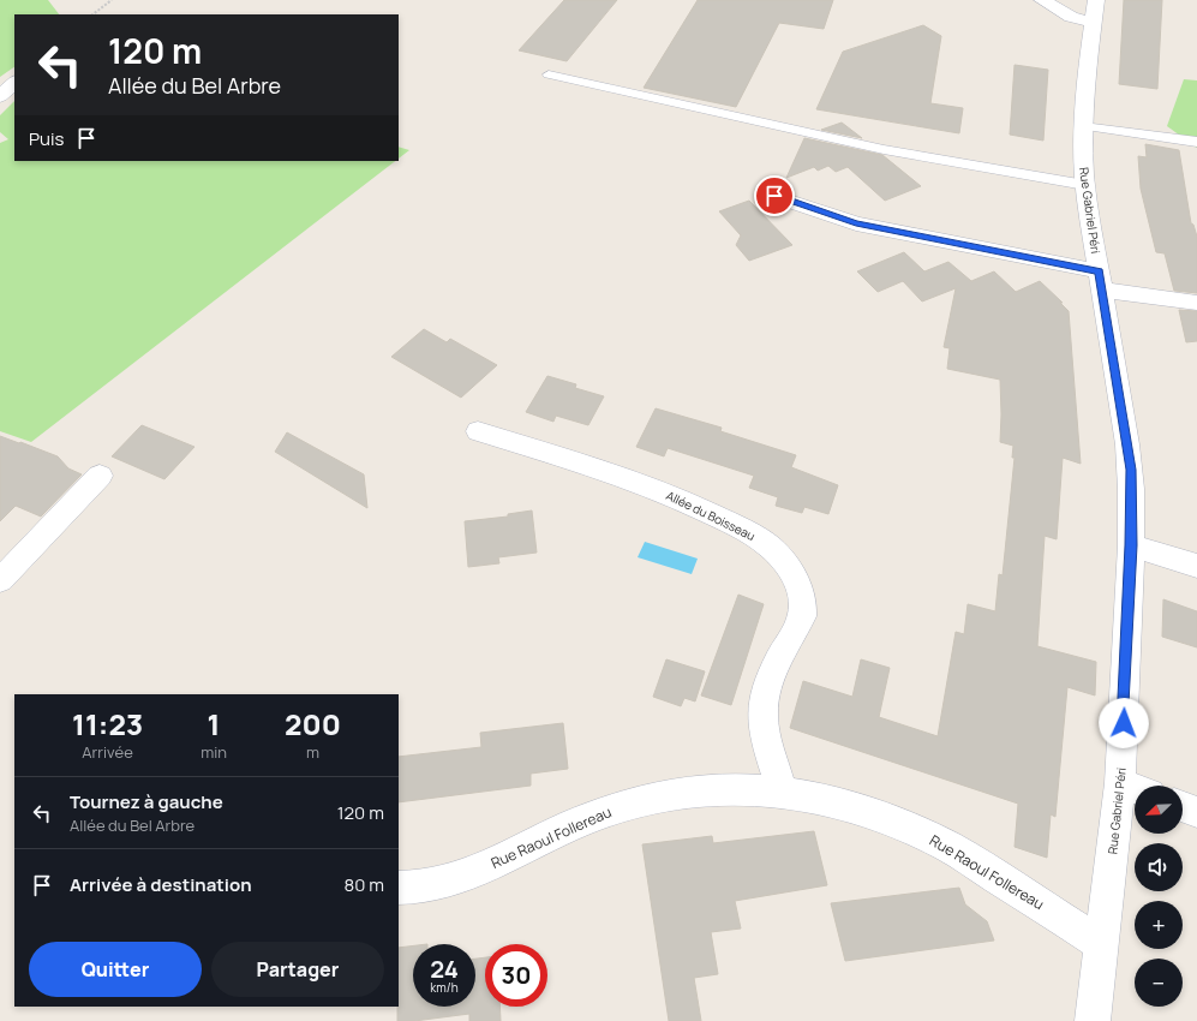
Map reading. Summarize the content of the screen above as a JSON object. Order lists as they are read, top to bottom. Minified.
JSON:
{"streets":{"street":["Rue Gabriel Péri","Allée du Boisseau","Rue Raoul Follereau"]},"crossings":[["Rue Gabriel Péri","Rue Raoul Follereau"],["Allée du Boisseau","Rue Raoul Follereau"]],"north":"bottom left","page":{"turn":["120 m","Allée du Bel Arbre"],"then":"Puis","eta":["11:23","Arrivée","1","min","200","m"],"list":[{"name":"Tournez à gauche","note":"Allée du Bel Arbre","value":"120 m"},{"name":"Arrivée à destination","value":"80 m"}],"map_buttons":["+","−"],"buttons":["Quitter","Partager"],"speed":"24 km/h","limit":"30"}}
